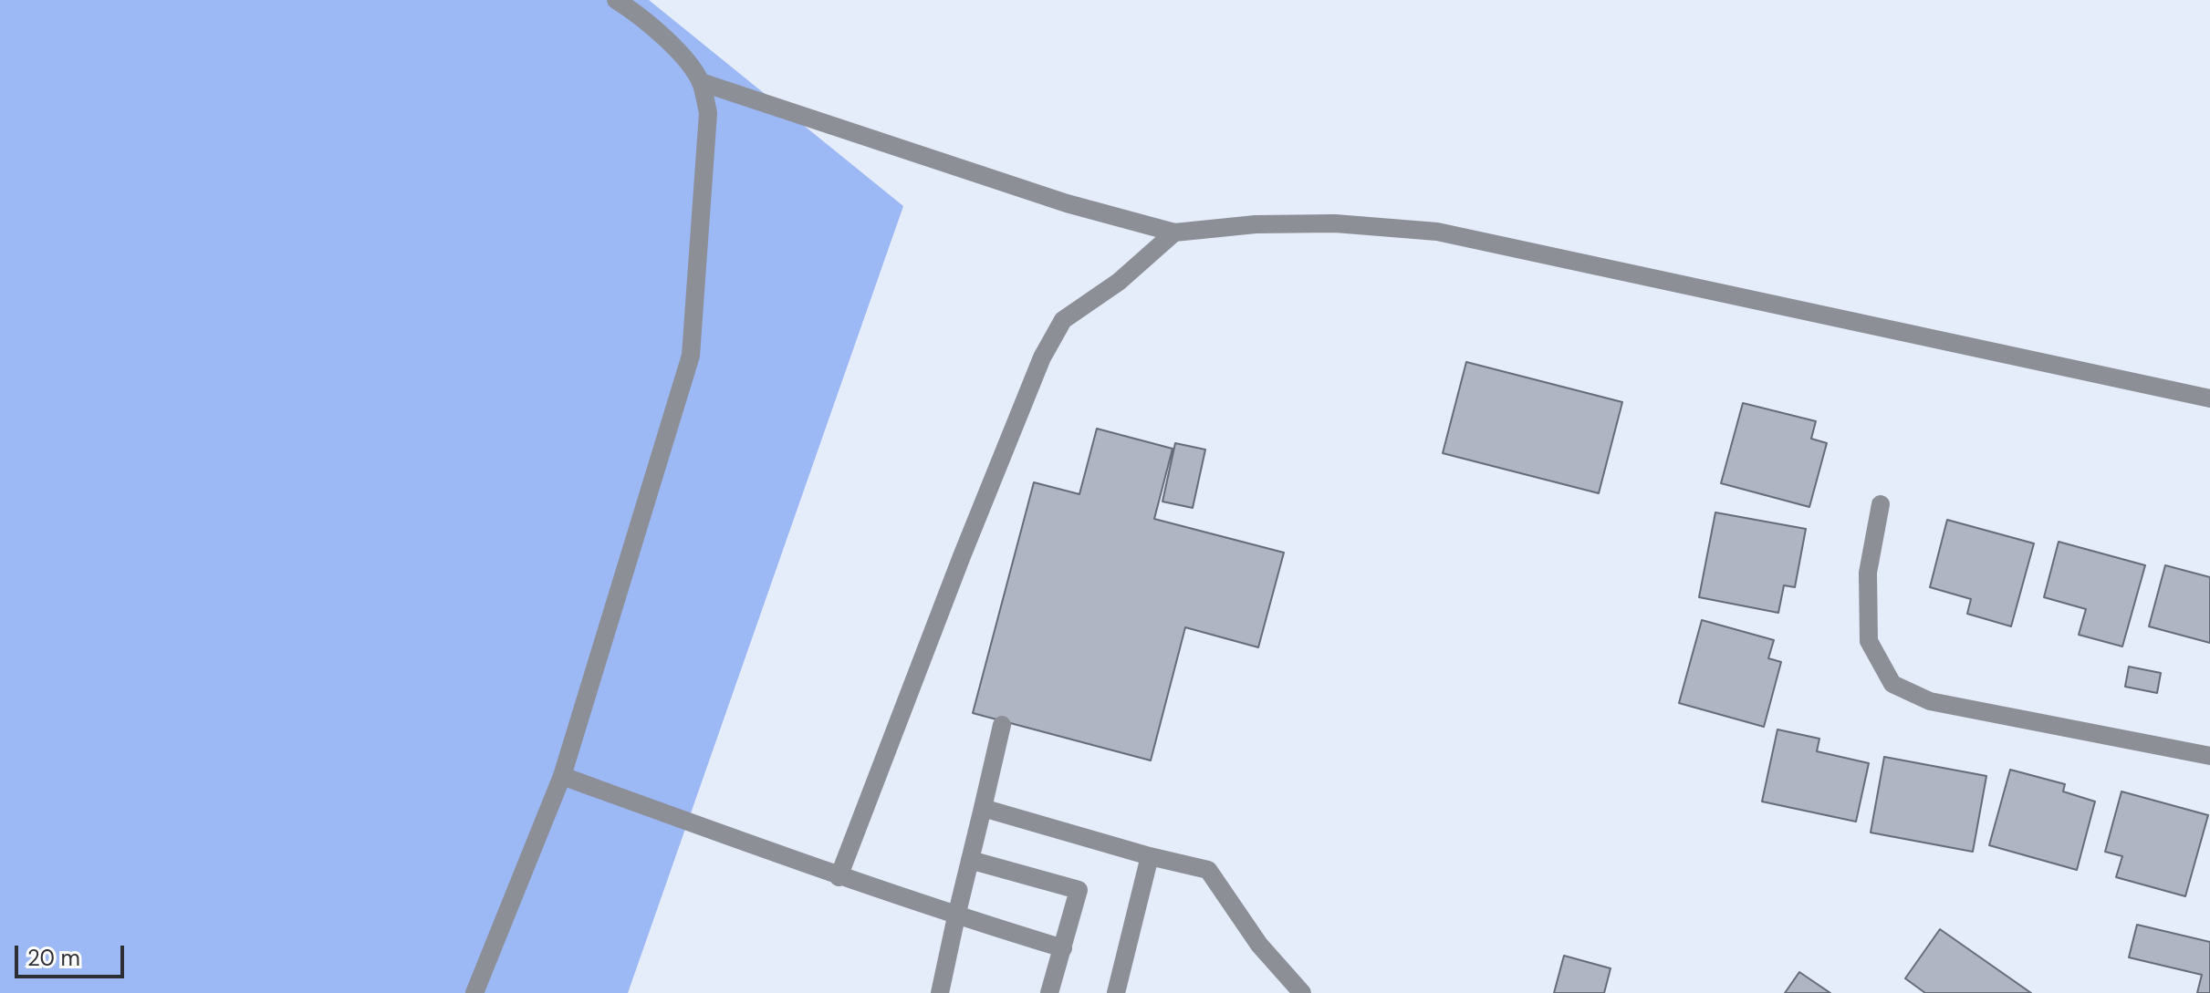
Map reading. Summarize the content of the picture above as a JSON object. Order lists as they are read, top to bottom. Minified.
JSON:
{"scale_bar":"20 m"}
